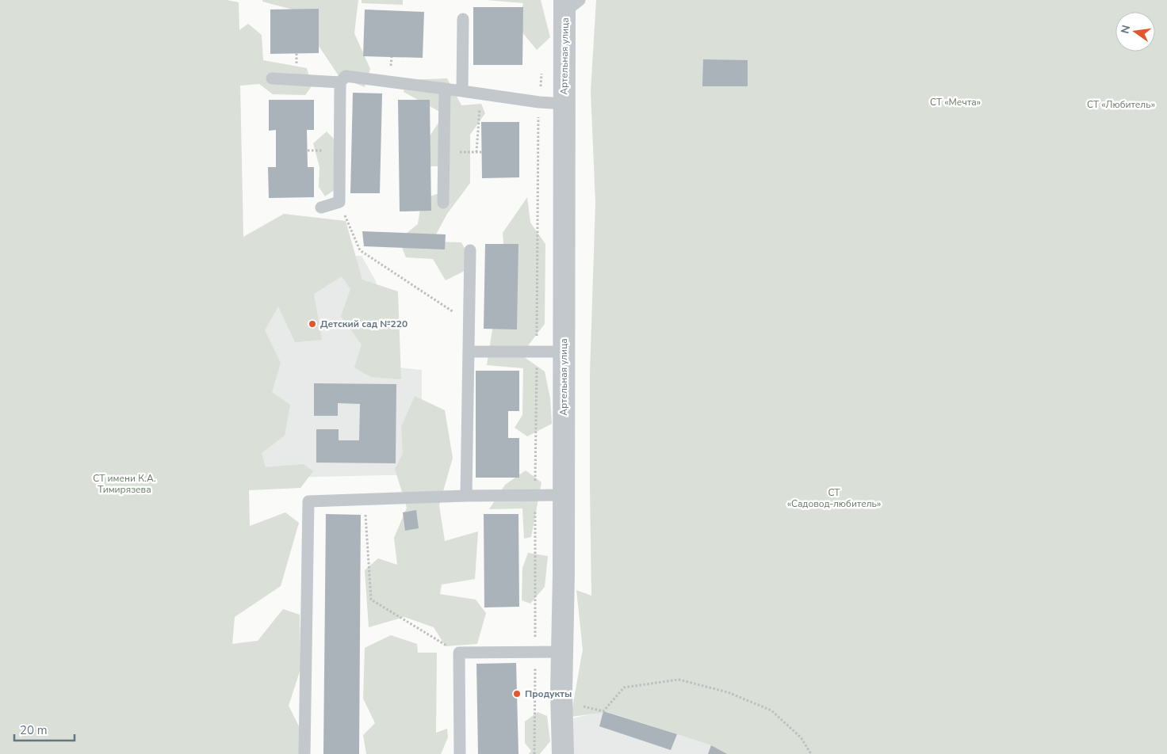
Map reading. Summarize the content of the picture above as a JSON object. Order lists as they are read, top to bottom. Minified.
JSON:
{"streets":{"street":["Артельная улица"]},"parks":["СТ «Мечта»","СТ «Любитель»","СТ имени К.А. Тимирязева","СТ «Садовод-любитель»"],"places":["Детский сад №220","Продукты"],"scale_bar":"20 m","north":"left"}
